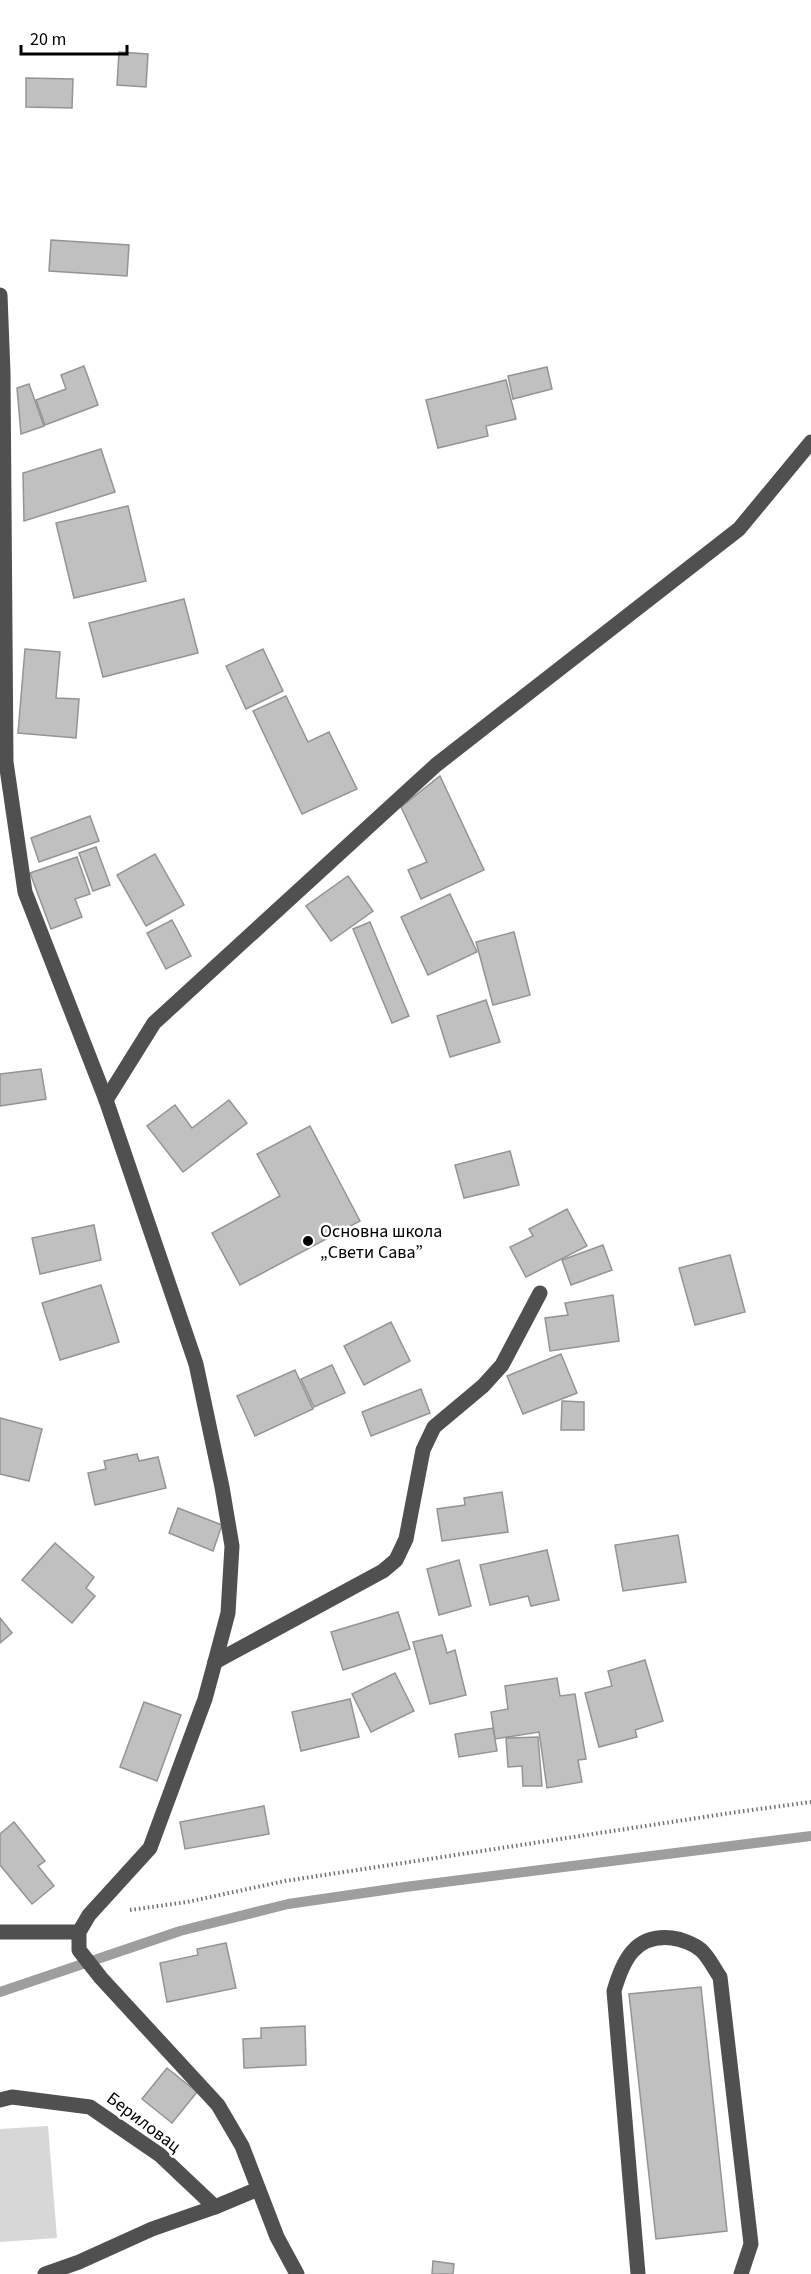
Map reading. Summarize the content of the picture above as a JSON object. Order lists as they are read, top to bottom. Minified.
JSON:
{"streets":{"street":["Бериловац"]},"places":["Основна школа „Свети Сава”"],"scale_bar":"20 m"}
